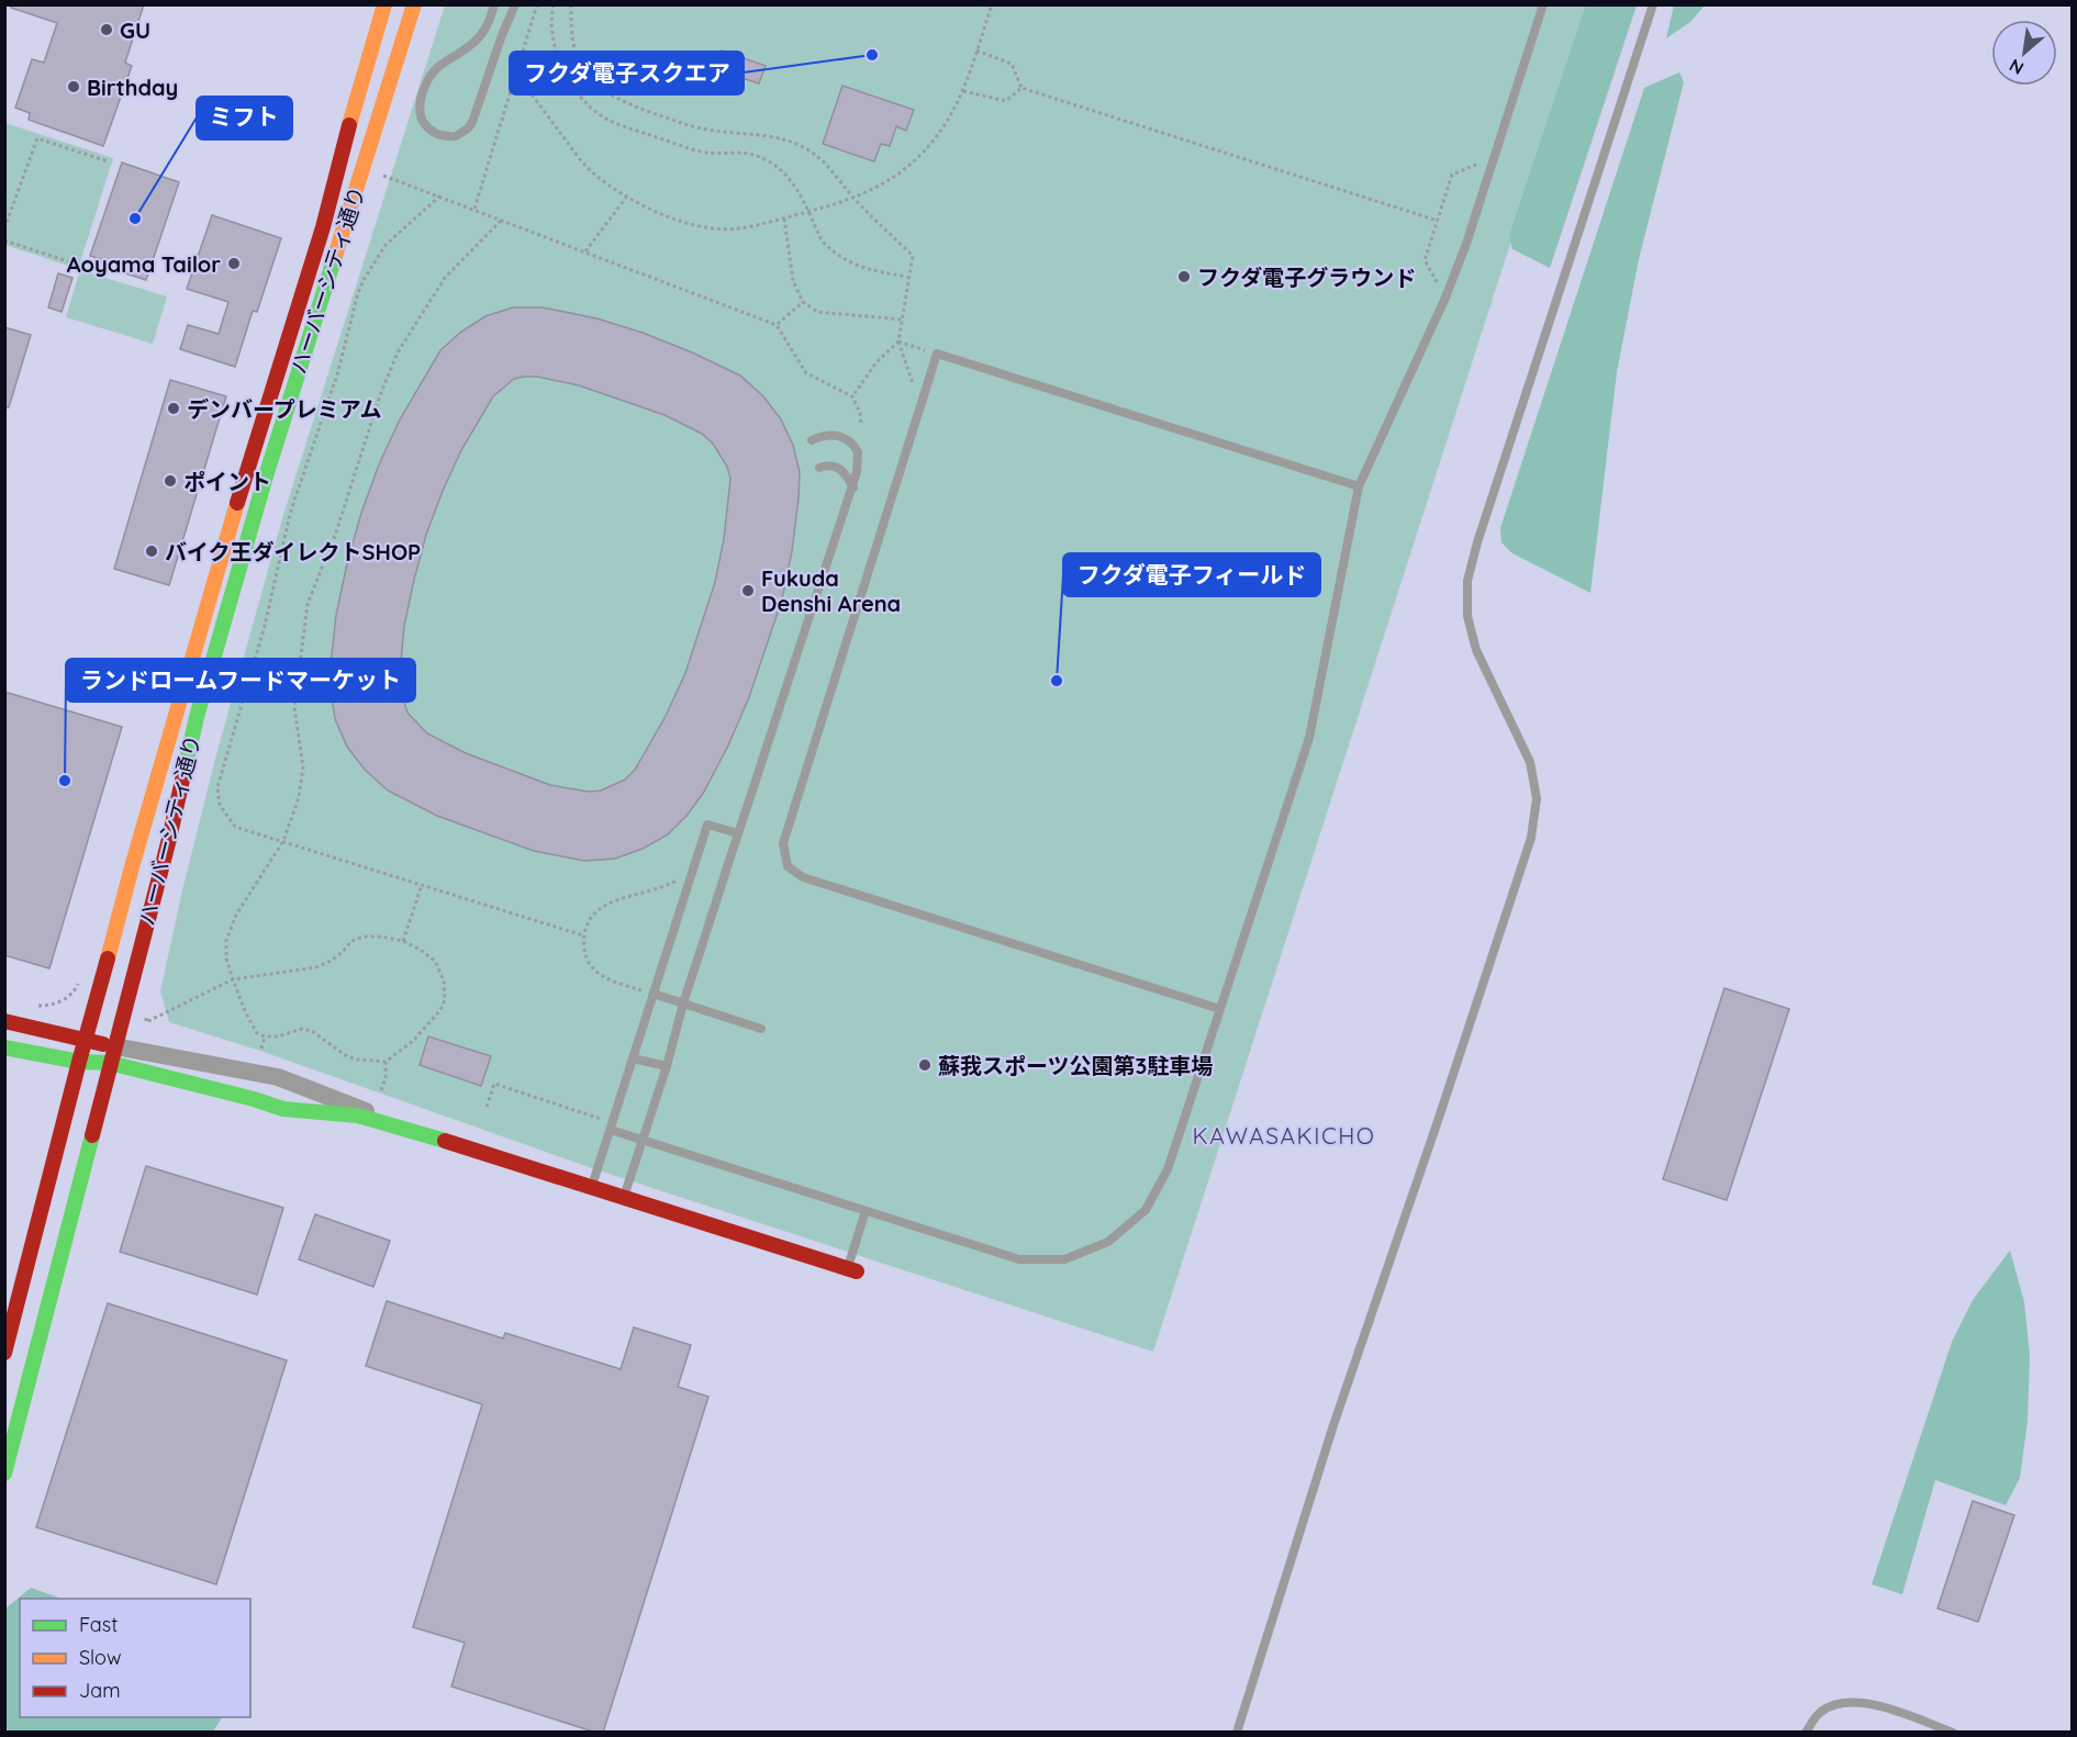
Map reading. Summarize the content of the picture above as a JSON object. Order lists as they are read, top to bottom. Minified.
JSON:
{"streets":{"street":["ハーバーシティ通り"]},"districts":["KAWASAKICHO"],"places":["GU","フクダ電子スクエア","Birthday","ミフト","Aoyama Tailor","フクダ電子グラウンド","デンバープレミアム","ポイント","バイク王ダイレクトSHOP","Fukuda Denshi Arena","フクダ電子フィールド","ランドロームフードマーケット","蘇我スポーツ公園第3駐車場"],"legend":["Fast","Slow","Jam"],"north":"bottom left"}
